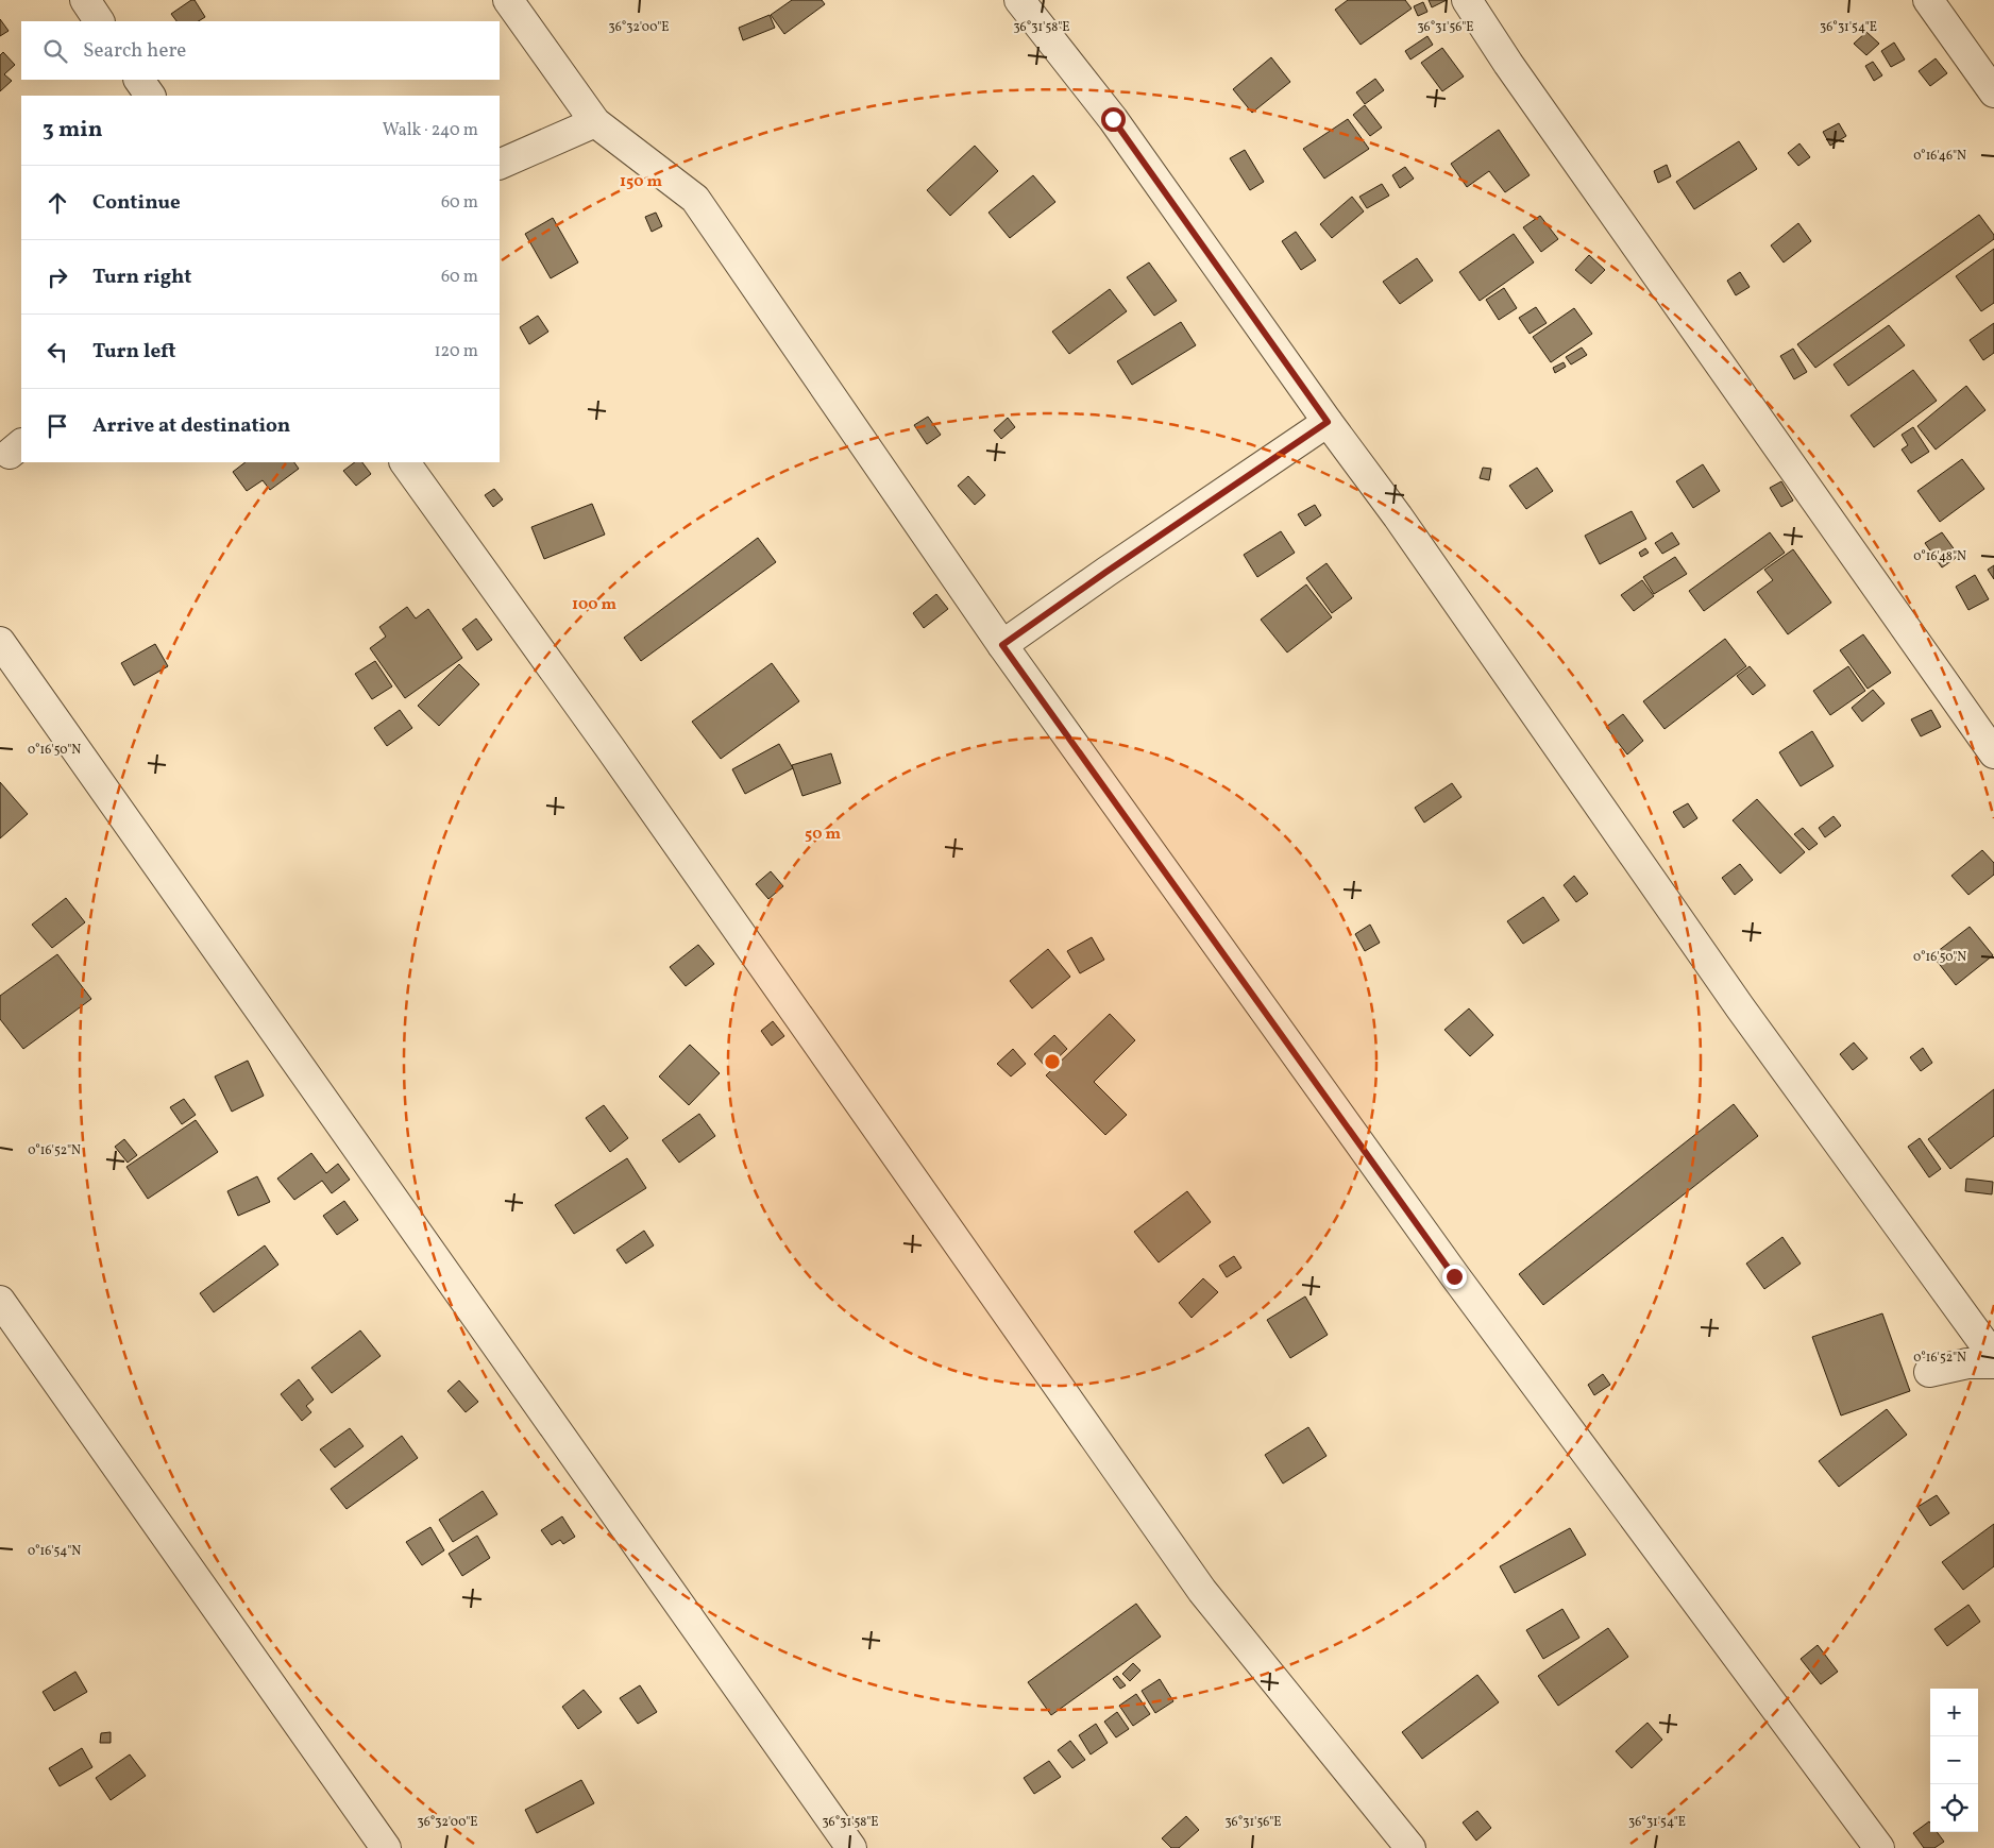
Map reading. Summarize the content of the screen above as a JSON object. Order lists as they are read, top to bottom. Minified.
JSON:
{"page":{"search":"Search here","heading":["3 min","Walk · 240 m"],"list":[["Continue","60 m"],["Turn right","60 m"],["Turn left","120 m"],"Arrive at destination"],"map_buttons":["+","−"]},"coordinates":["36°32'00\"E","36°31'58\"E","36°31'56\"E","36°31'54\"E","0°16'46\"N","0°16'48\"N","0°16'50\"N","0°16'52\"N","0°16'54\"N"],"rings":["150 m","100 m","50 m"]}
